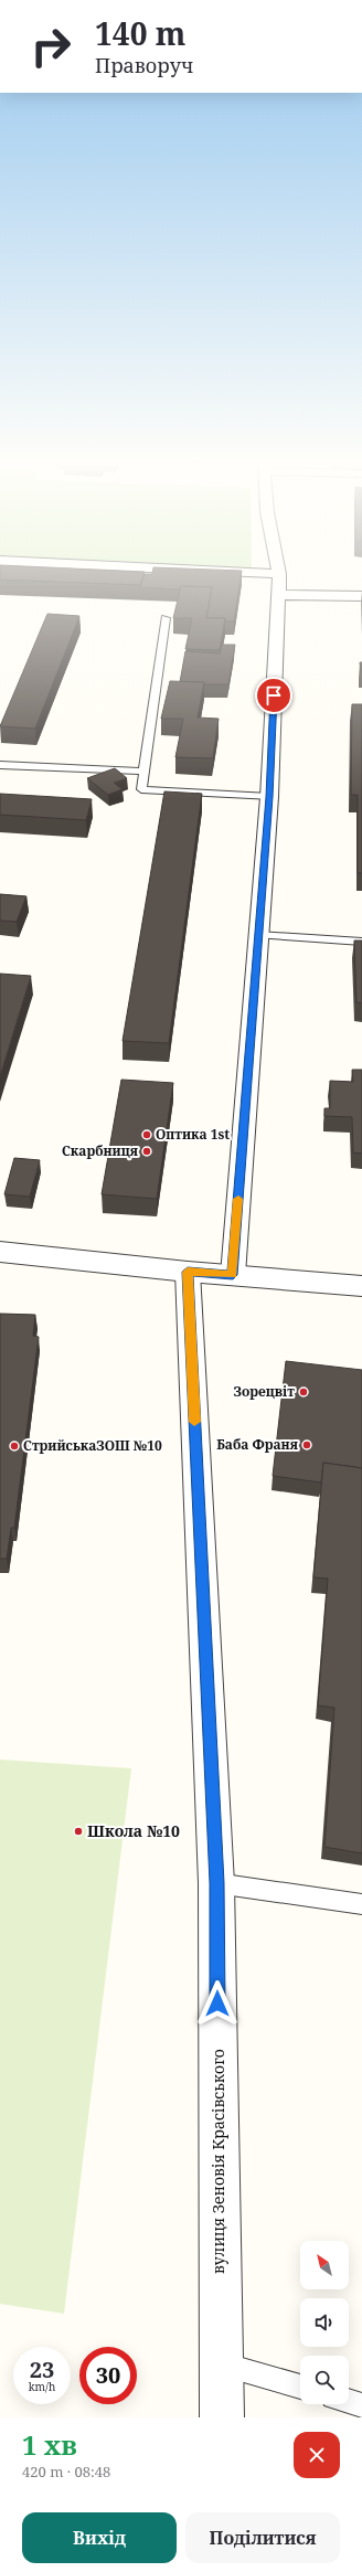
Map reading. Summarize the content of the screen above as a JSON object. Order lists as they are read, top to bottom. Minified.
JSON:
{"streets":{"street":["вулиця Зеновія Красівського"]},"places":["Оптика 1st","Скарбниця","Зорецвіт","Баба Франя","СтрийськаЗОШ №10","Школа №10"],"north":"top left","page":{"turn":["140 m","Праворуч"],"speed":"23 km/h","limit":"30","heading":["1 хв","420 m · 08:48"],"buttons":["Вихід","Поділитися"]}}
